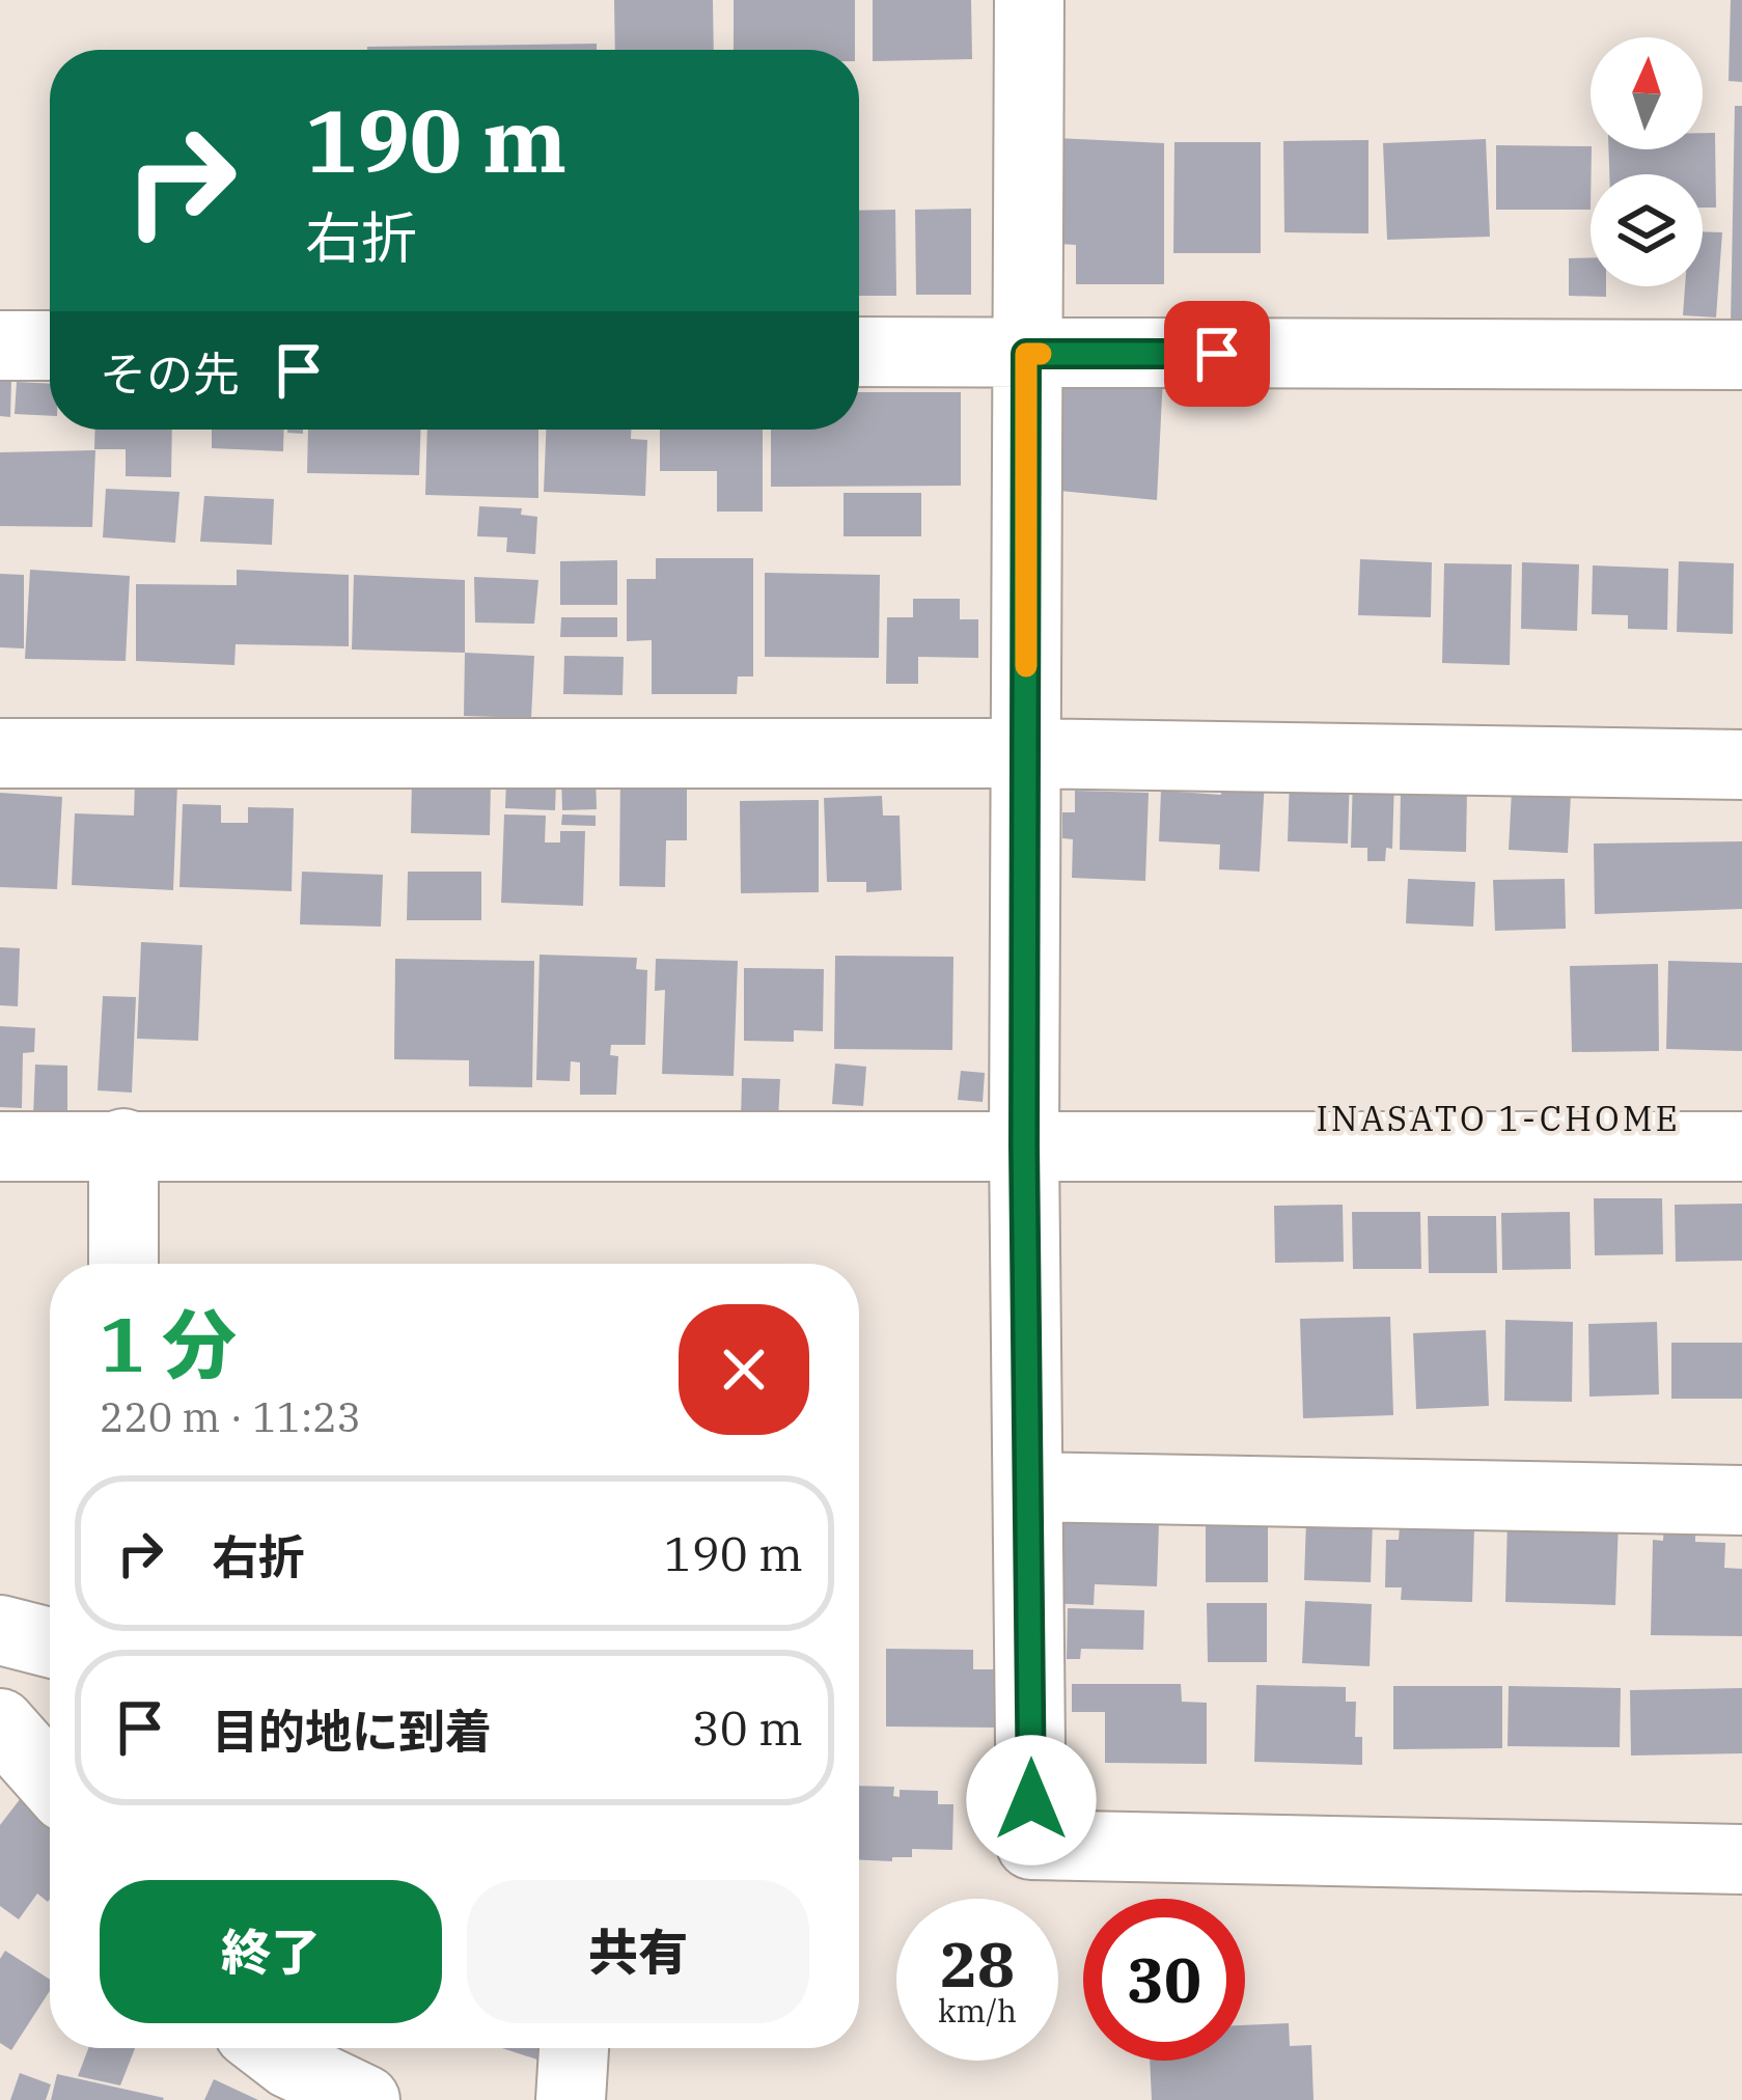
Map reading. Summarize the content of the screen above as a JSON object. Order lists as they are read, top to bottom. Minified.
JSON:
{"districts":["INASATO 1-CHOME"],"north":"top","page":{"turn":["190 m","右折"],"then":"その先","heading":["1 分","220 m · 11:23"],"list":[{"name":"右折","value":"190 m"},{"name":"目的地に到着","value":"30 m"}],"buttons":["終了","共有"],"speed":"28 km/h","limit":"30"}}
